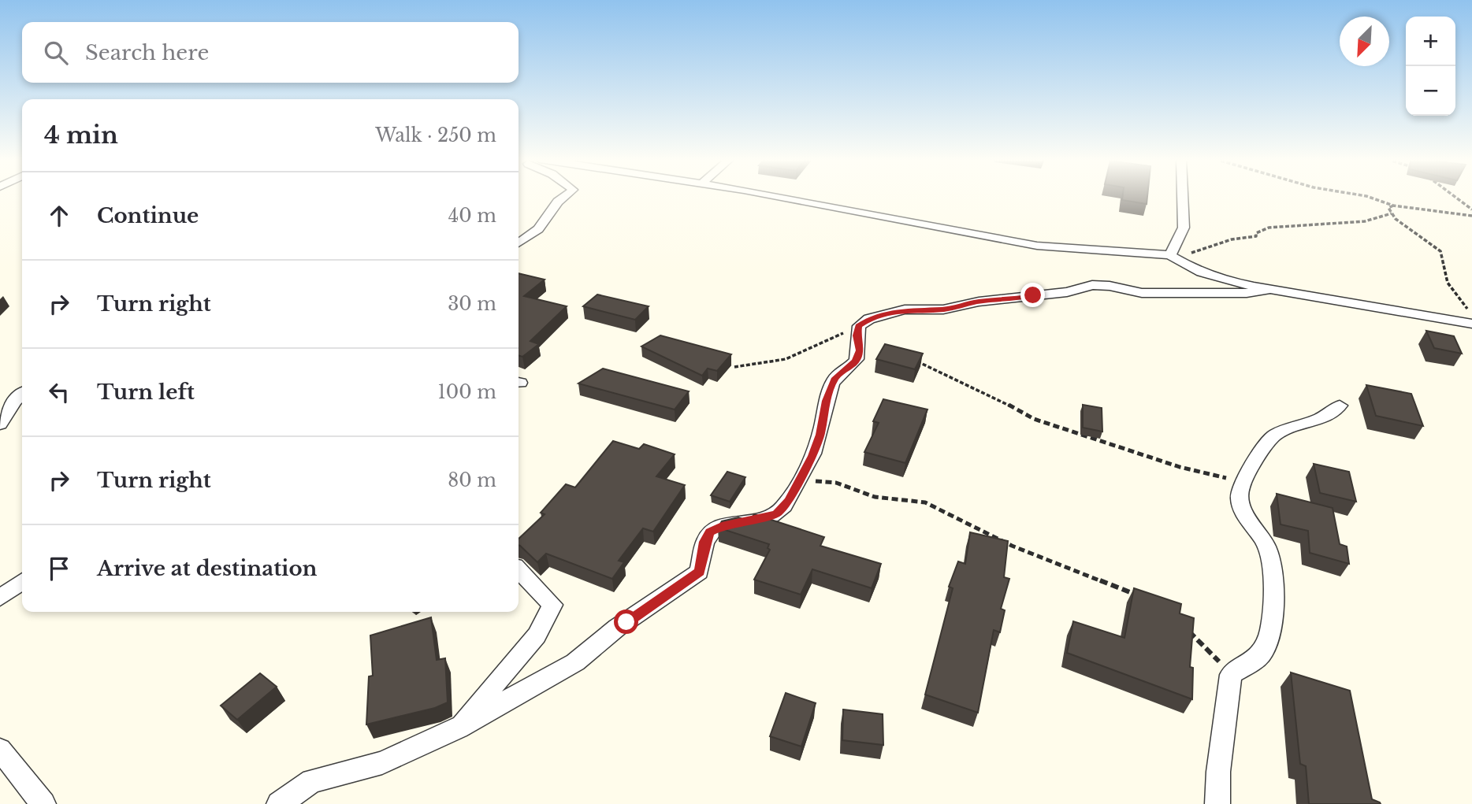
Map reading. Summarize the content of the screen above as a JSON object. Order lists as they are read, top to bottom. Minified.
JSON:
{"north":"bottom left","page":{"map_buttons":["+","−"],"search":"Search here","heading":["4 min","Walk · 250 m"],"list":[["Continue","40 m"],["Turn right","30 m"],["Turn left","100 m"],["Turn right","80 m"],"Arrive at destination"]}}
